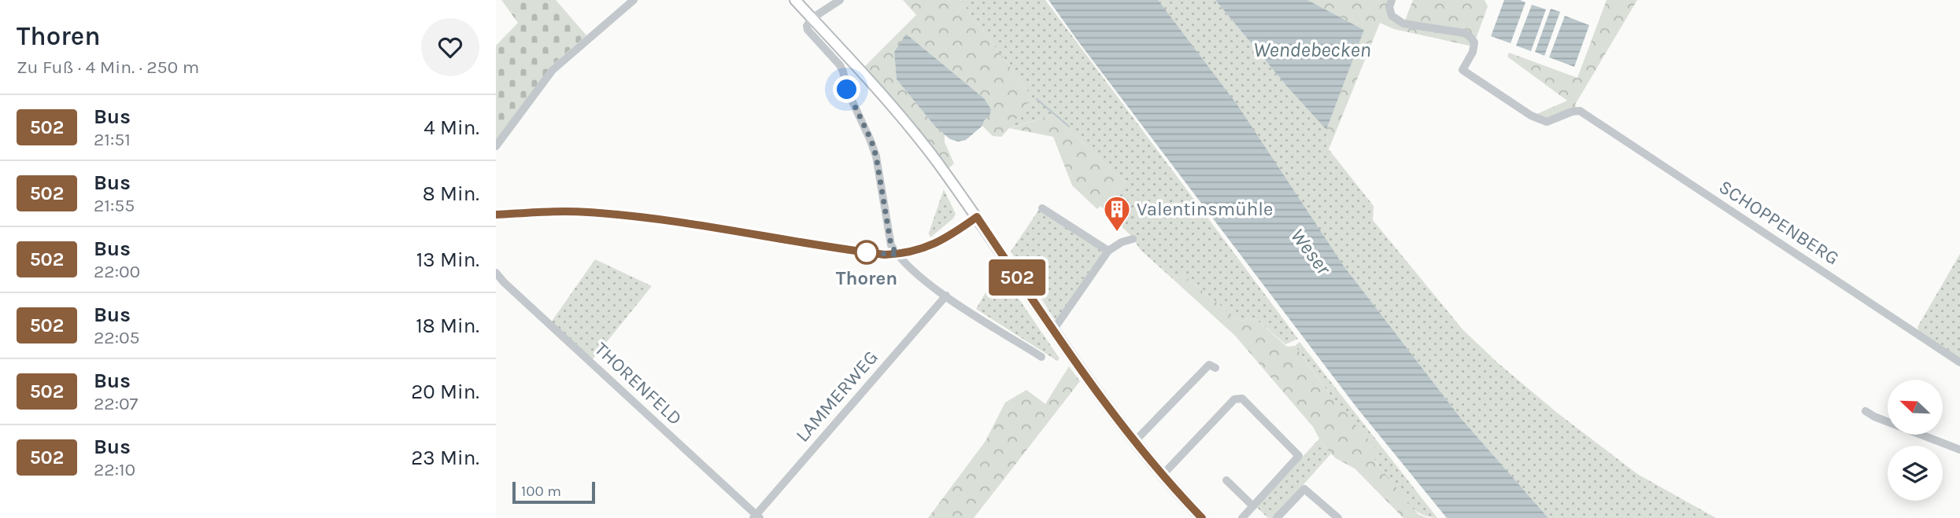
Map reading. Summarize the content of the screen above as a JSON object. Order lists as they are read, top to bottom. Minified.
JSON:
{"streets":{"street":["SCHOPPENBERG","THORENFELD","LAMMERWEG"]},"crossings":[["THORENFELD","LAMMERWEG"]],"water":["Wendebecken","Weser"],"places":{"building":["Valentinsmühle"],"other":["Thoren"]},"lines":["bus line 502"],"scale_bar":"100 m","north":"top left","page":{"heading":["Thoren","Zu Fuß · 4 Min. · 250 m"],"on_map":"502","list":[{"mark":"502","name":"Bus","note":"21:51","value":"4 Min."},{"mark":"502","name":"Bus","note":"21:55","value":"8 Min."},{"mark":"502","name":"Bus","note":"22:00","value":"13 Min."},{"mark":"502","name":"Bus","note":"22:05","value":"18 Min."},{"mark":"502","name":"Bus","note":"22:07","value":"20 Min."},{"mark":"502","name":"Bus","note":"22:10","value":"23 Min."}],"scale":"100 m"}}
